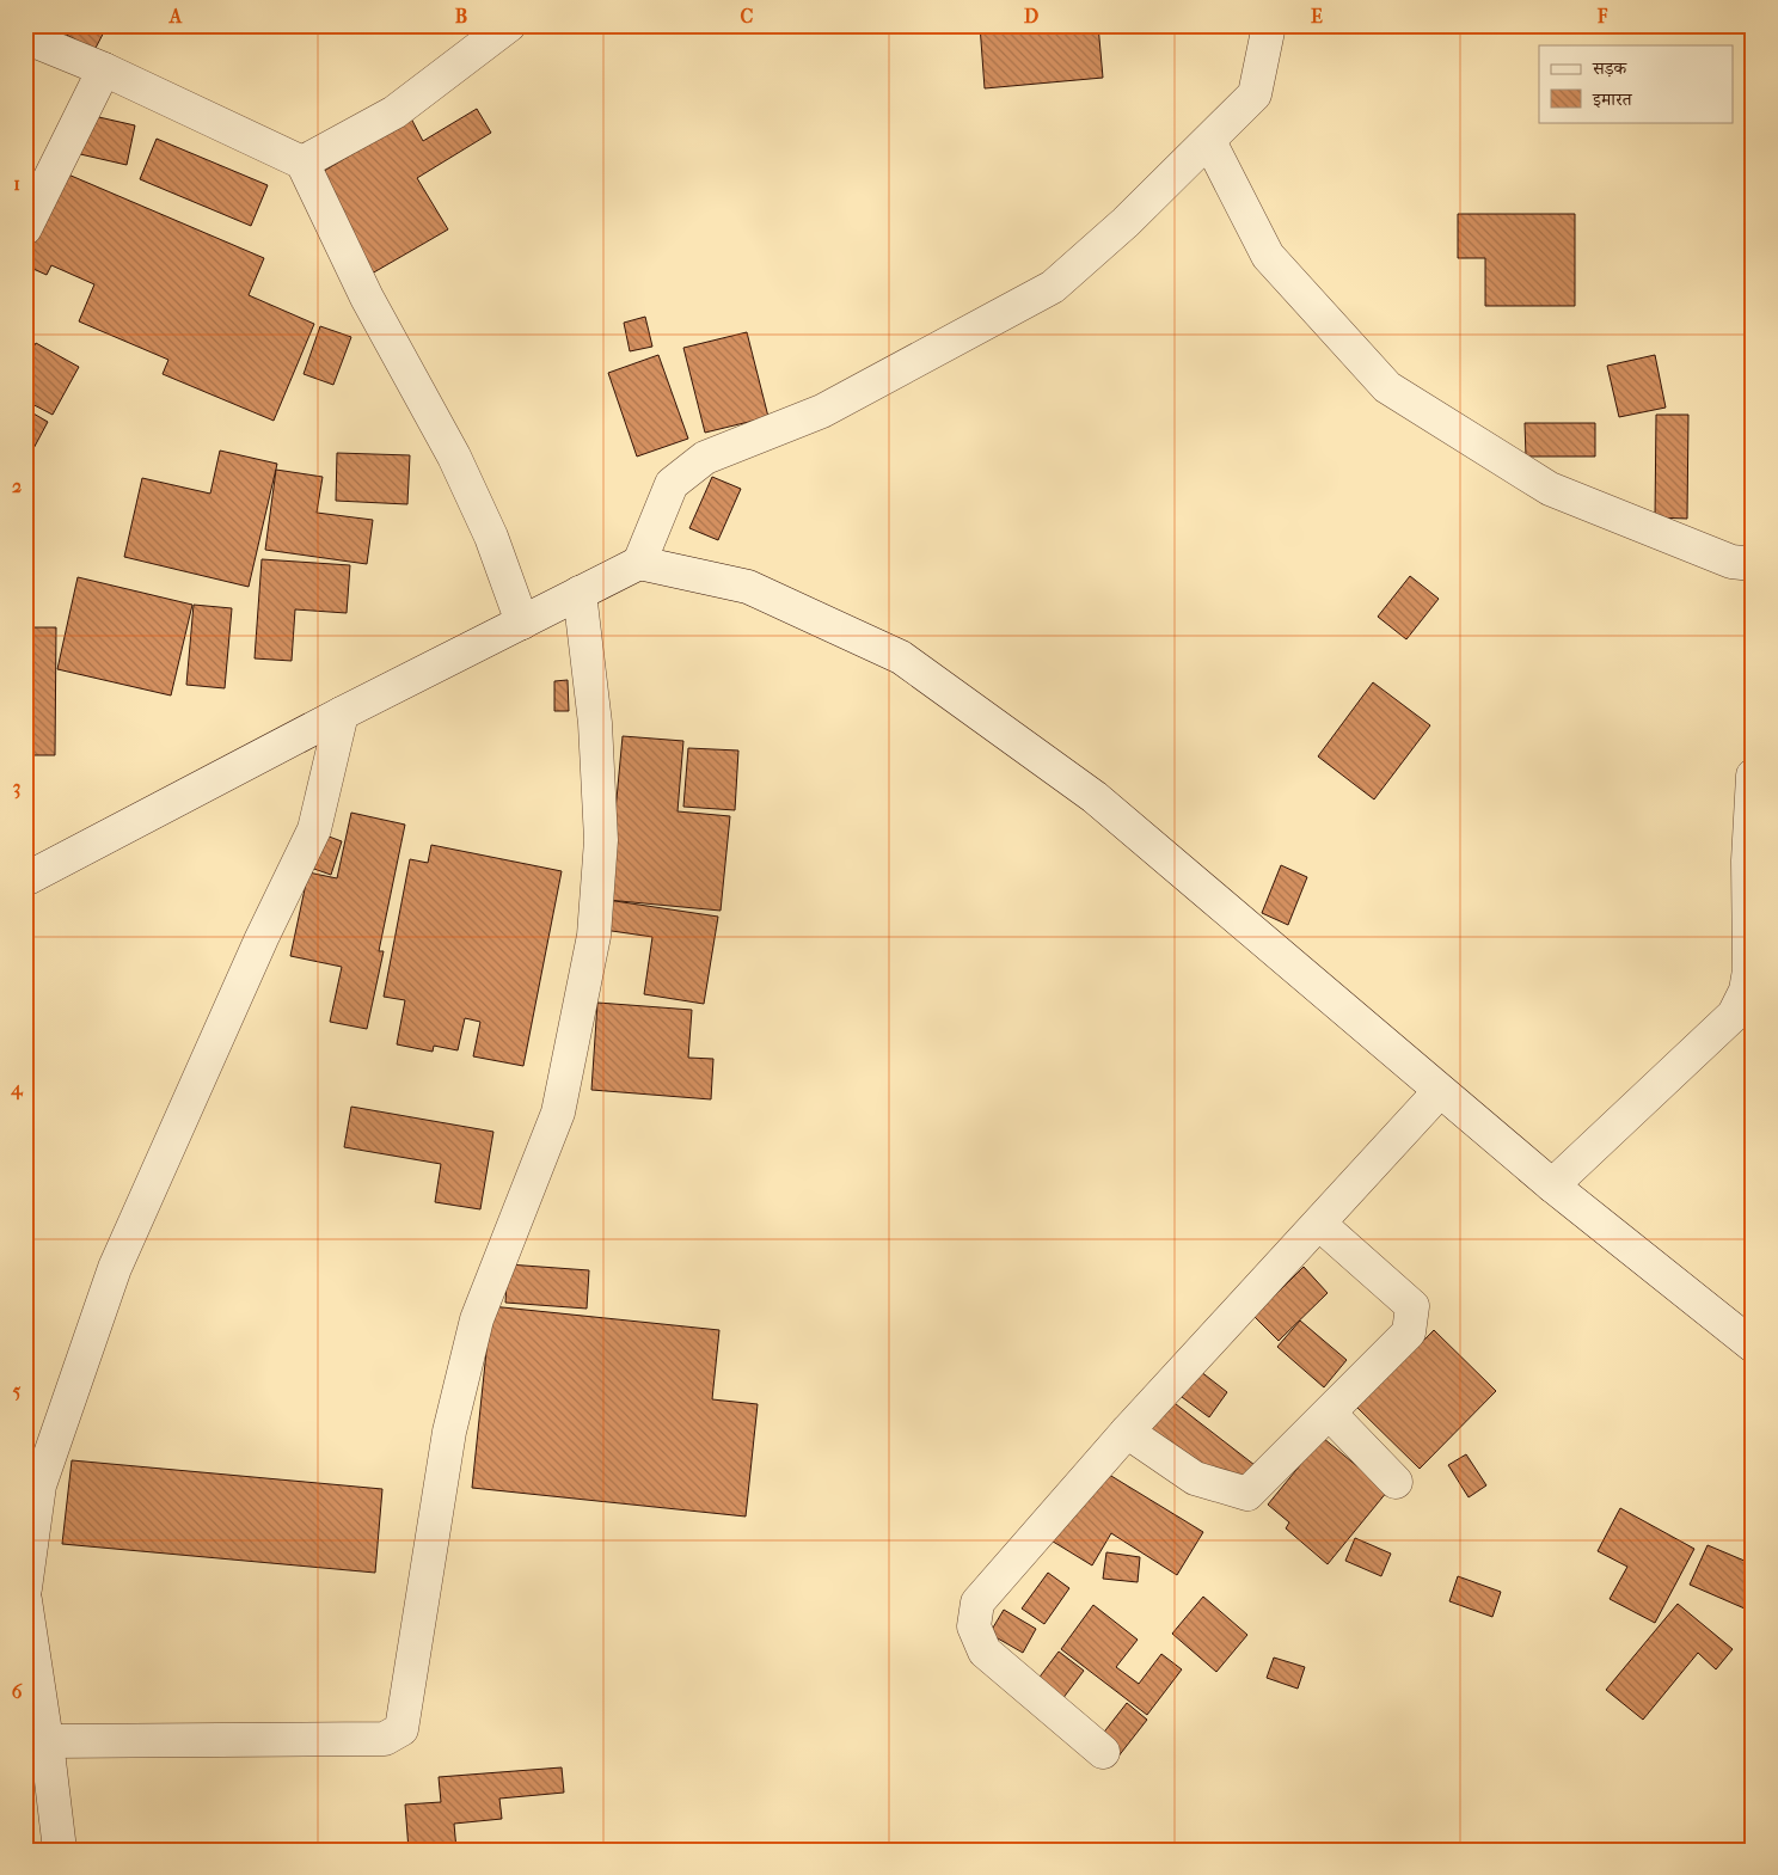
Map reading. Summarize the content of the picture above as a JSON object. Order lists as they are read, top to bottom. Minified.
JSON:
{"legend":["सड़क","इमारत"],"grid":{"columns":["A","B","C","D","E","F"],"rows":["1","2","3","4","5","6"]}}
